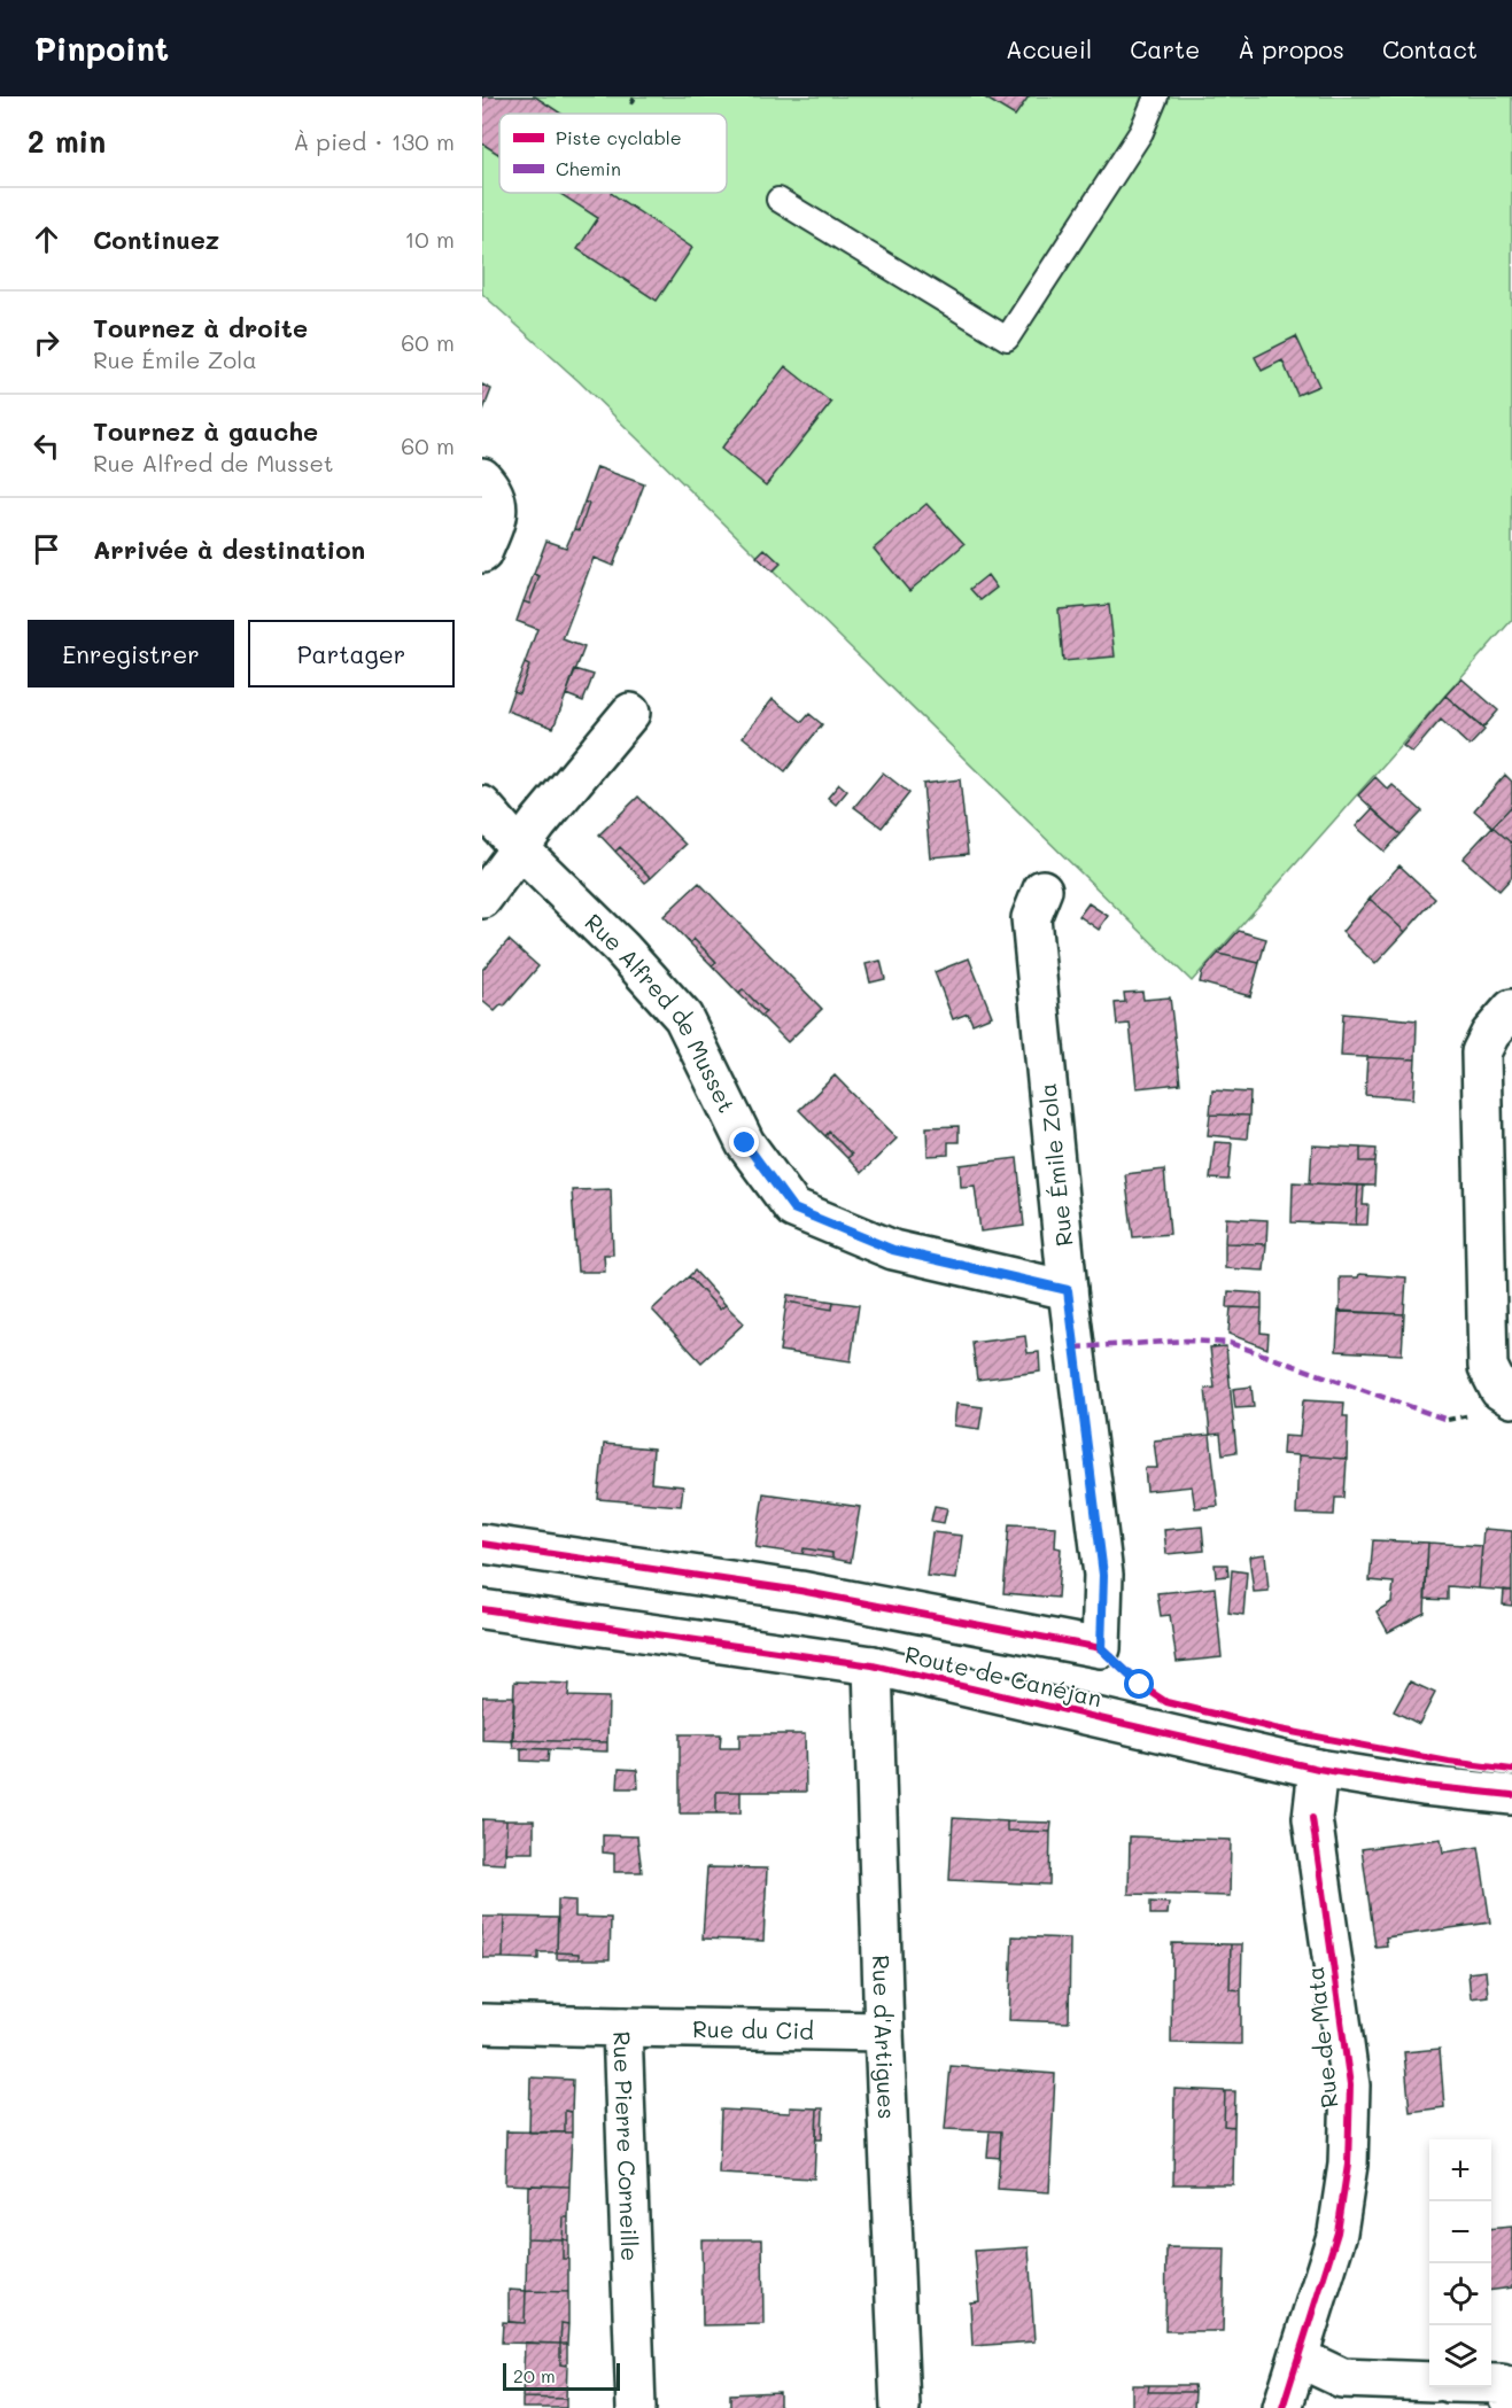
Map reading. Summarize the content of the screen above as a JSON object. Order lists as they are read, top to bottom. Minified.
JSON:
{"streets":{"street":["Rue Alfred de Musset","Rue Émile Zola","Route de Canéjan","Rue du Cid","Rue d'Artigues","Rue de Mata","Rue Pierre Corneille"]},"crossings":[["Rue Alfred de Musset","Rue Émile Zola"],["Route de Canéjan","Rue d'Artigues"],["Route de Canéjan","Rue de Mata"],["Rue du Cid","Rue d'Artigues"],["Rue du Cid","Rue Pierre Corneille"]],"legend":["Piste cyclable","Chemin"],"scale_bar":"20 m","page":{"header":"Pinpoint","nav":["Accueil","Carte","À propos","Contact"],"heading":["2 min","À pied · 130 m"],"list":[["Continuez","10 m"],["Tournez à droite","Rue Émile Zola","60 m"],["Tournez à gauche","Rue Alfred de Musset","60 m"],"Arrivée à destination"],"buttons":["Enregistrer","Partager"],"map_buttons":["+","−"],"scale":"20 m"}}
